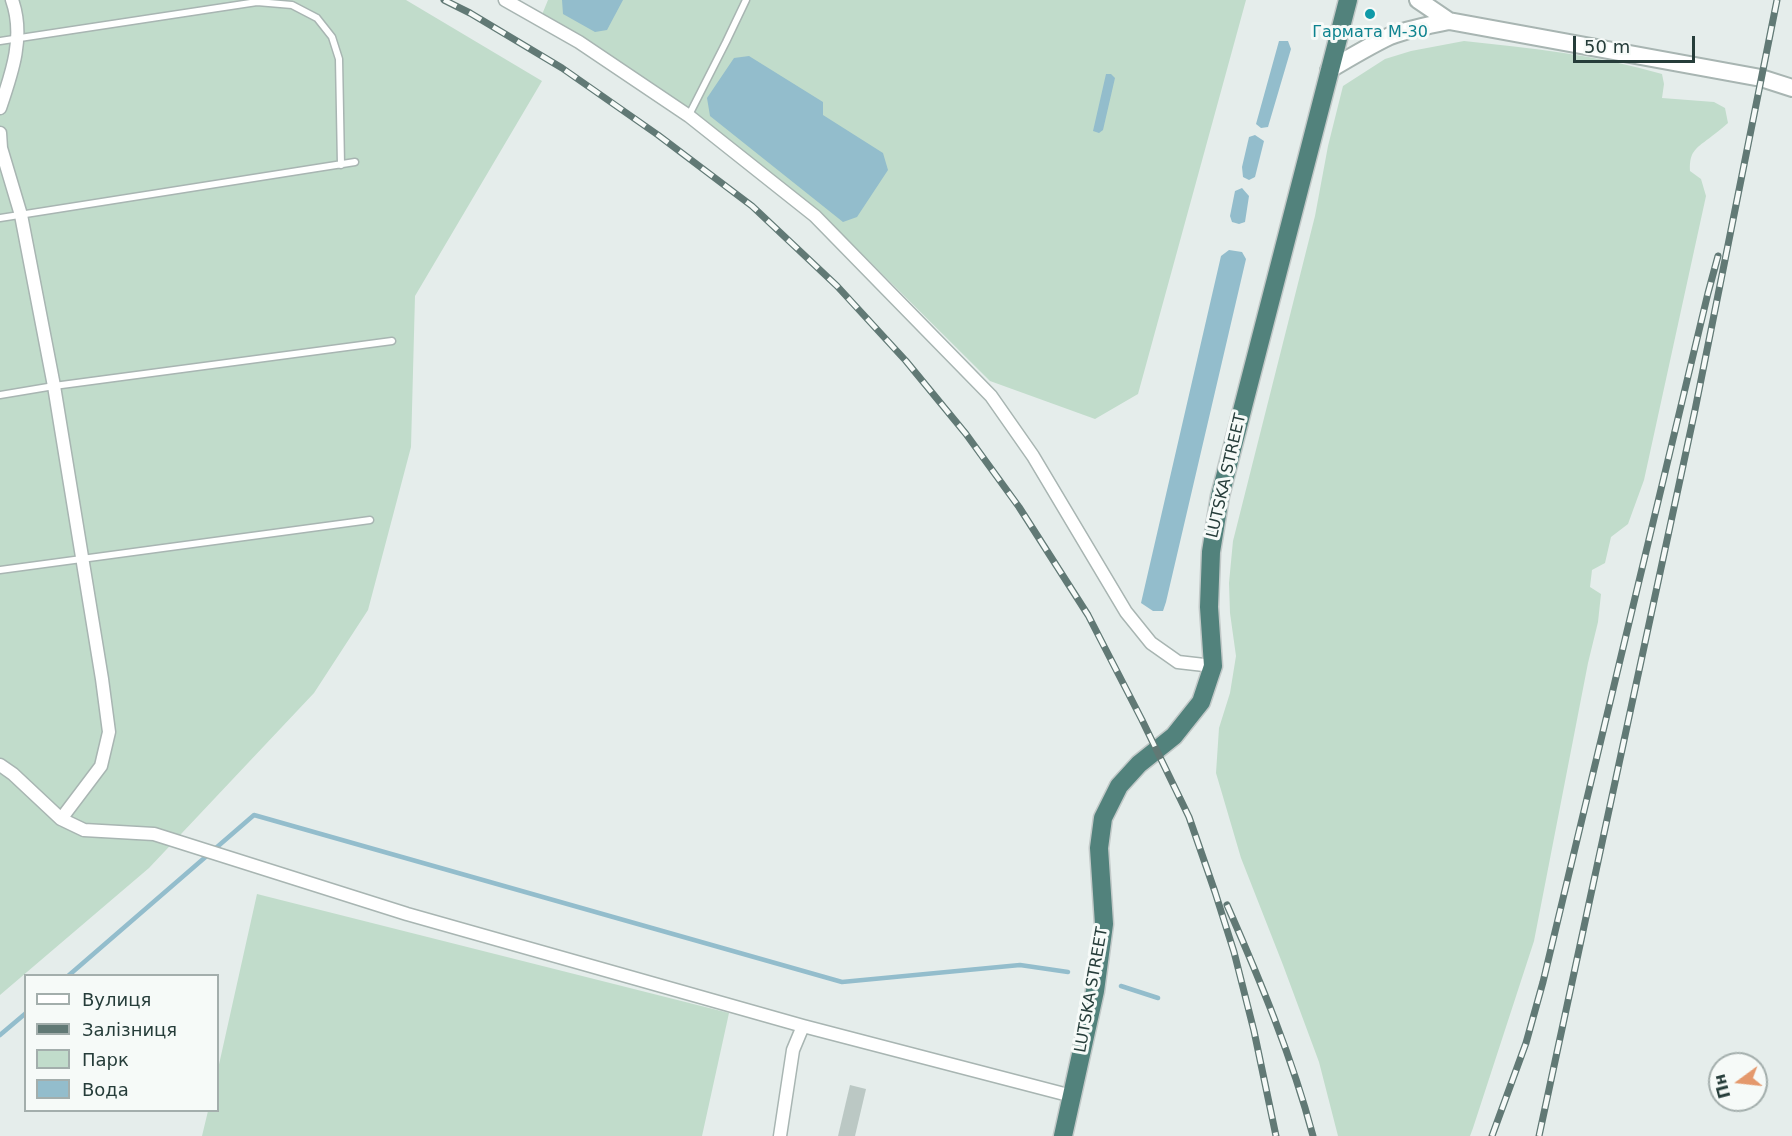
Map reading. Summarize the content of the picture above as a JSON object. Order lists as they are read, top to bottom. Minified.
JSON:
{"streets":{"highway":["LUTSKA STREET"]},"places":["Гармата М-30"],"legend":["Вулиця","Залізниця","Парк","Вода"],"scale_bar":"50 m","north":"left"}
